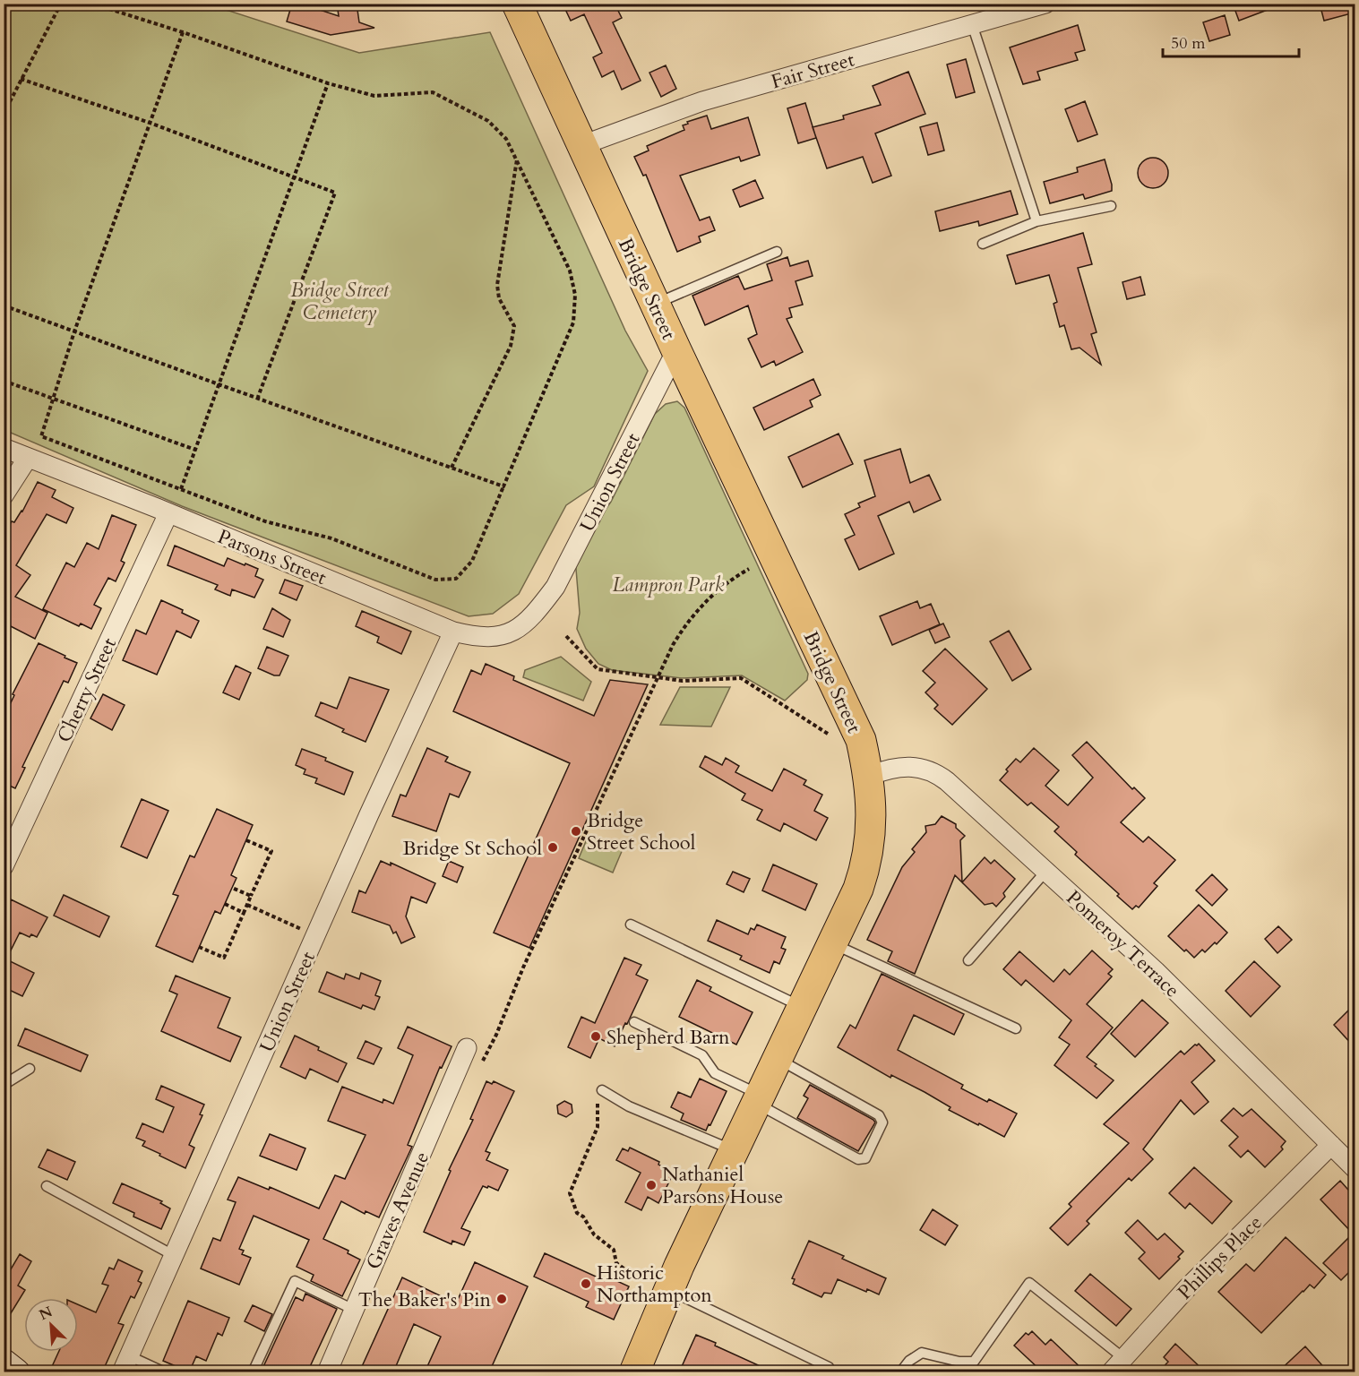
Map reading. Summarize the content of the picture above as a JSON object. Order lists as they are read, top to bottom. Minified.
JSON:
{"streets":{"highway":["Bridge Street"],"street":["Fair Street","Union Street","Parsons Street","Cherry Street","Pomeroy Terrace","Graves Avenue","Phillips Place"]},"crossings":[["Fair Street","Bridge Street"],["Bridge Street","Union Street"],["Bridge Street","Pomeroy Terrace"],["Union Street","Parsons Street"],["Parsons Street","Cherry Street"],["Pomeroy Terrace","Phillips Place"]],"parks":["Bridge Street Cemetery","Lampron Park"],"places":["Bridge Street School","Bridge St School","Shepherd Barn","Nathaniel Parsons House","Historic Northampton","The Baker's Pin"],"scale_bar":"50 m","north":"top left"}
